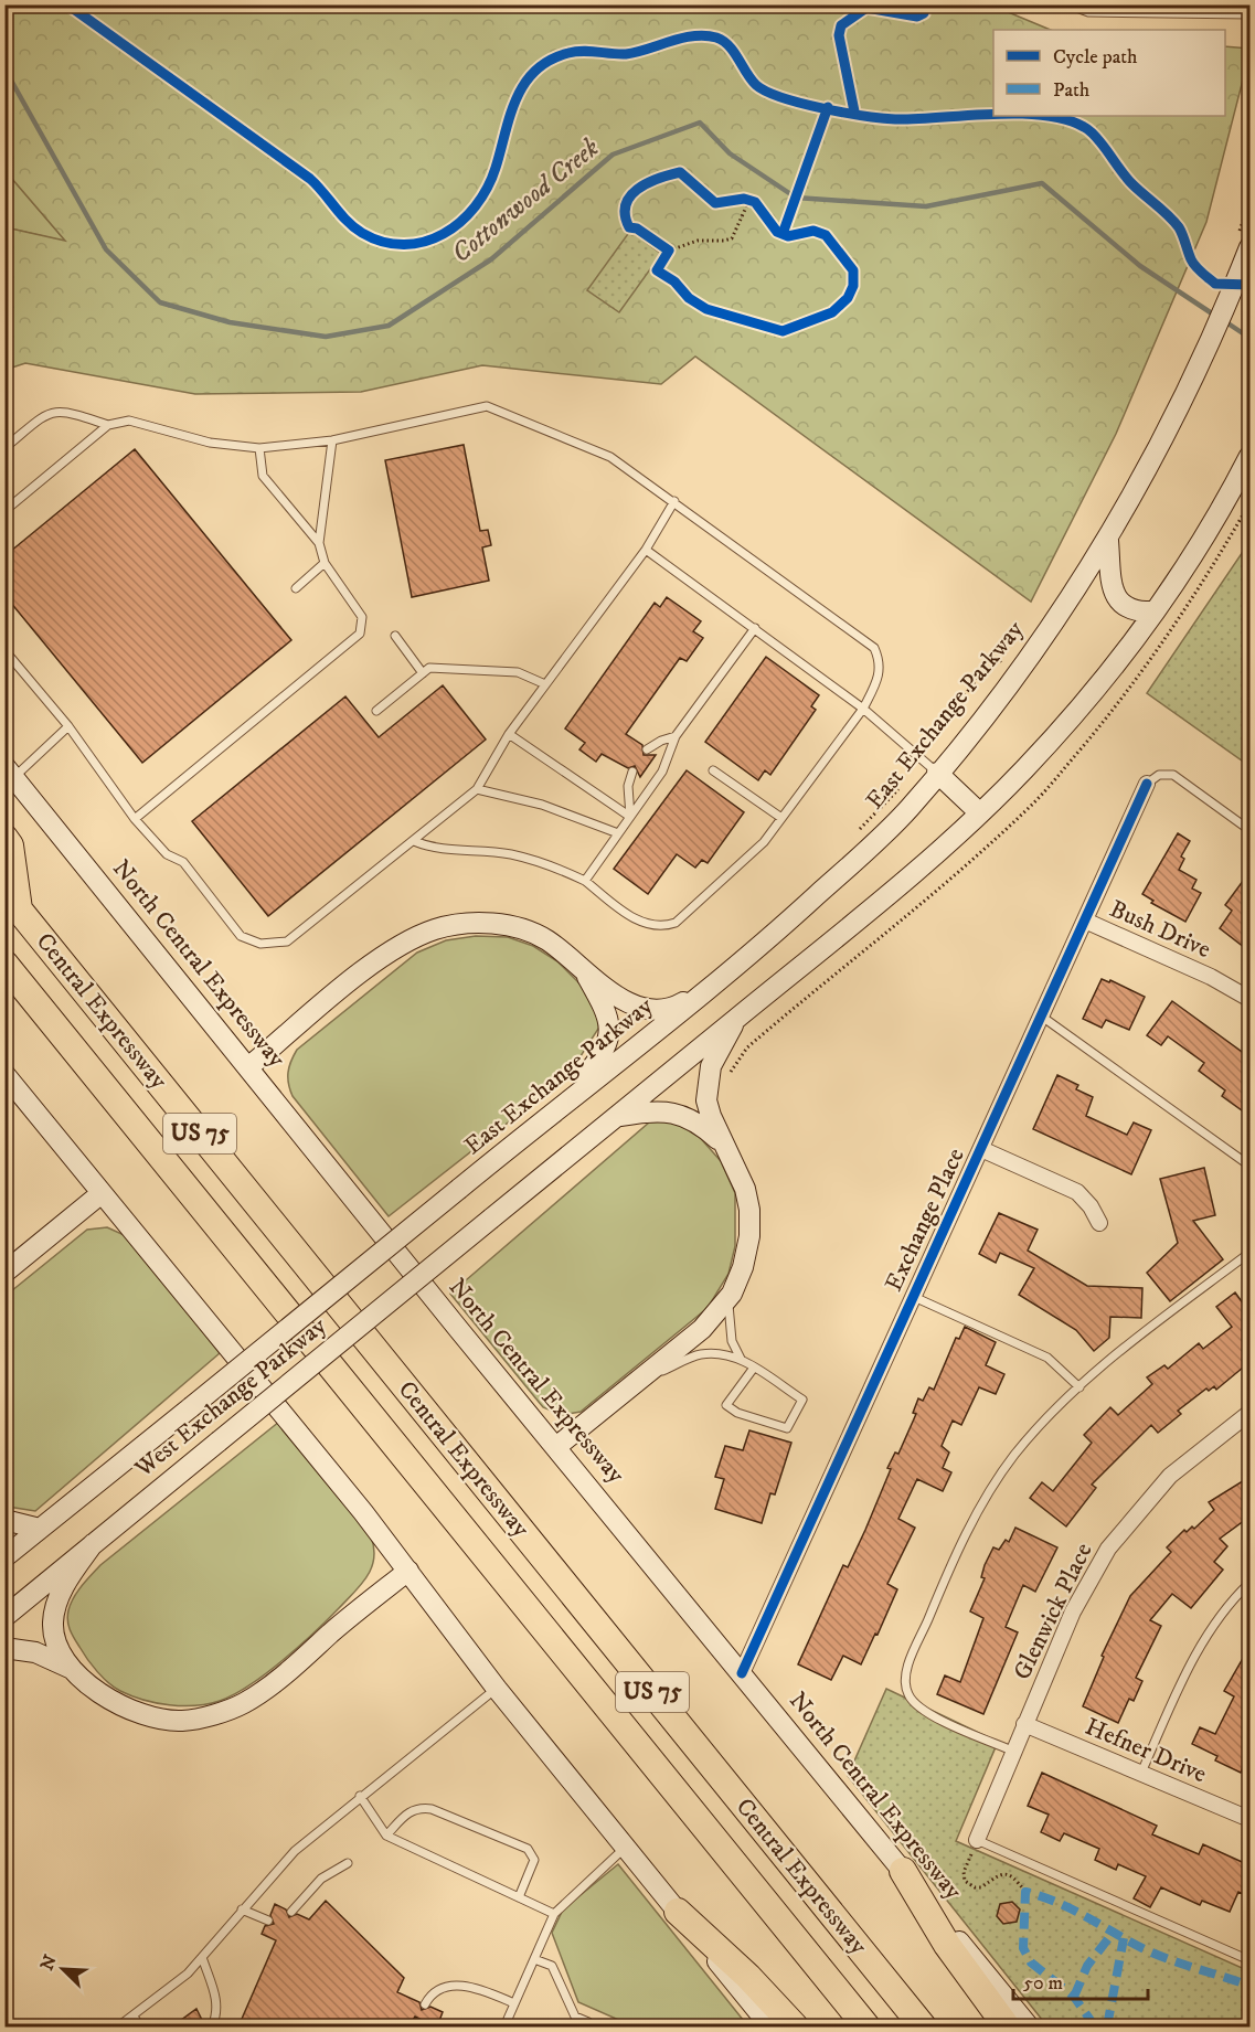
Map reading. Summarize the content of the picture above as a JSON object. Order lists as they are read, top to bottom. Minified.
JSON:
{"streets":{"highway":["Central Expressway","US 75"],"main road":["East Exchange Parkway","North Central Expressway","West Exchange Parkway"],"street":["Bush Drive","Exchange Place","Glenwick Place","Hefner Drive"]},"crossings":[["East Exchange Parkway","West Exchange Parkway"],["Bush Drive","Exchange Place"],["North Central Expressway","Exchange Place"],["Glenwick Place","Hefner Drive"]],"water":["Cottonwood Creek"],"legend":["Cycle path","Path"],"scale_bar":"50 m","north":"top left"}
